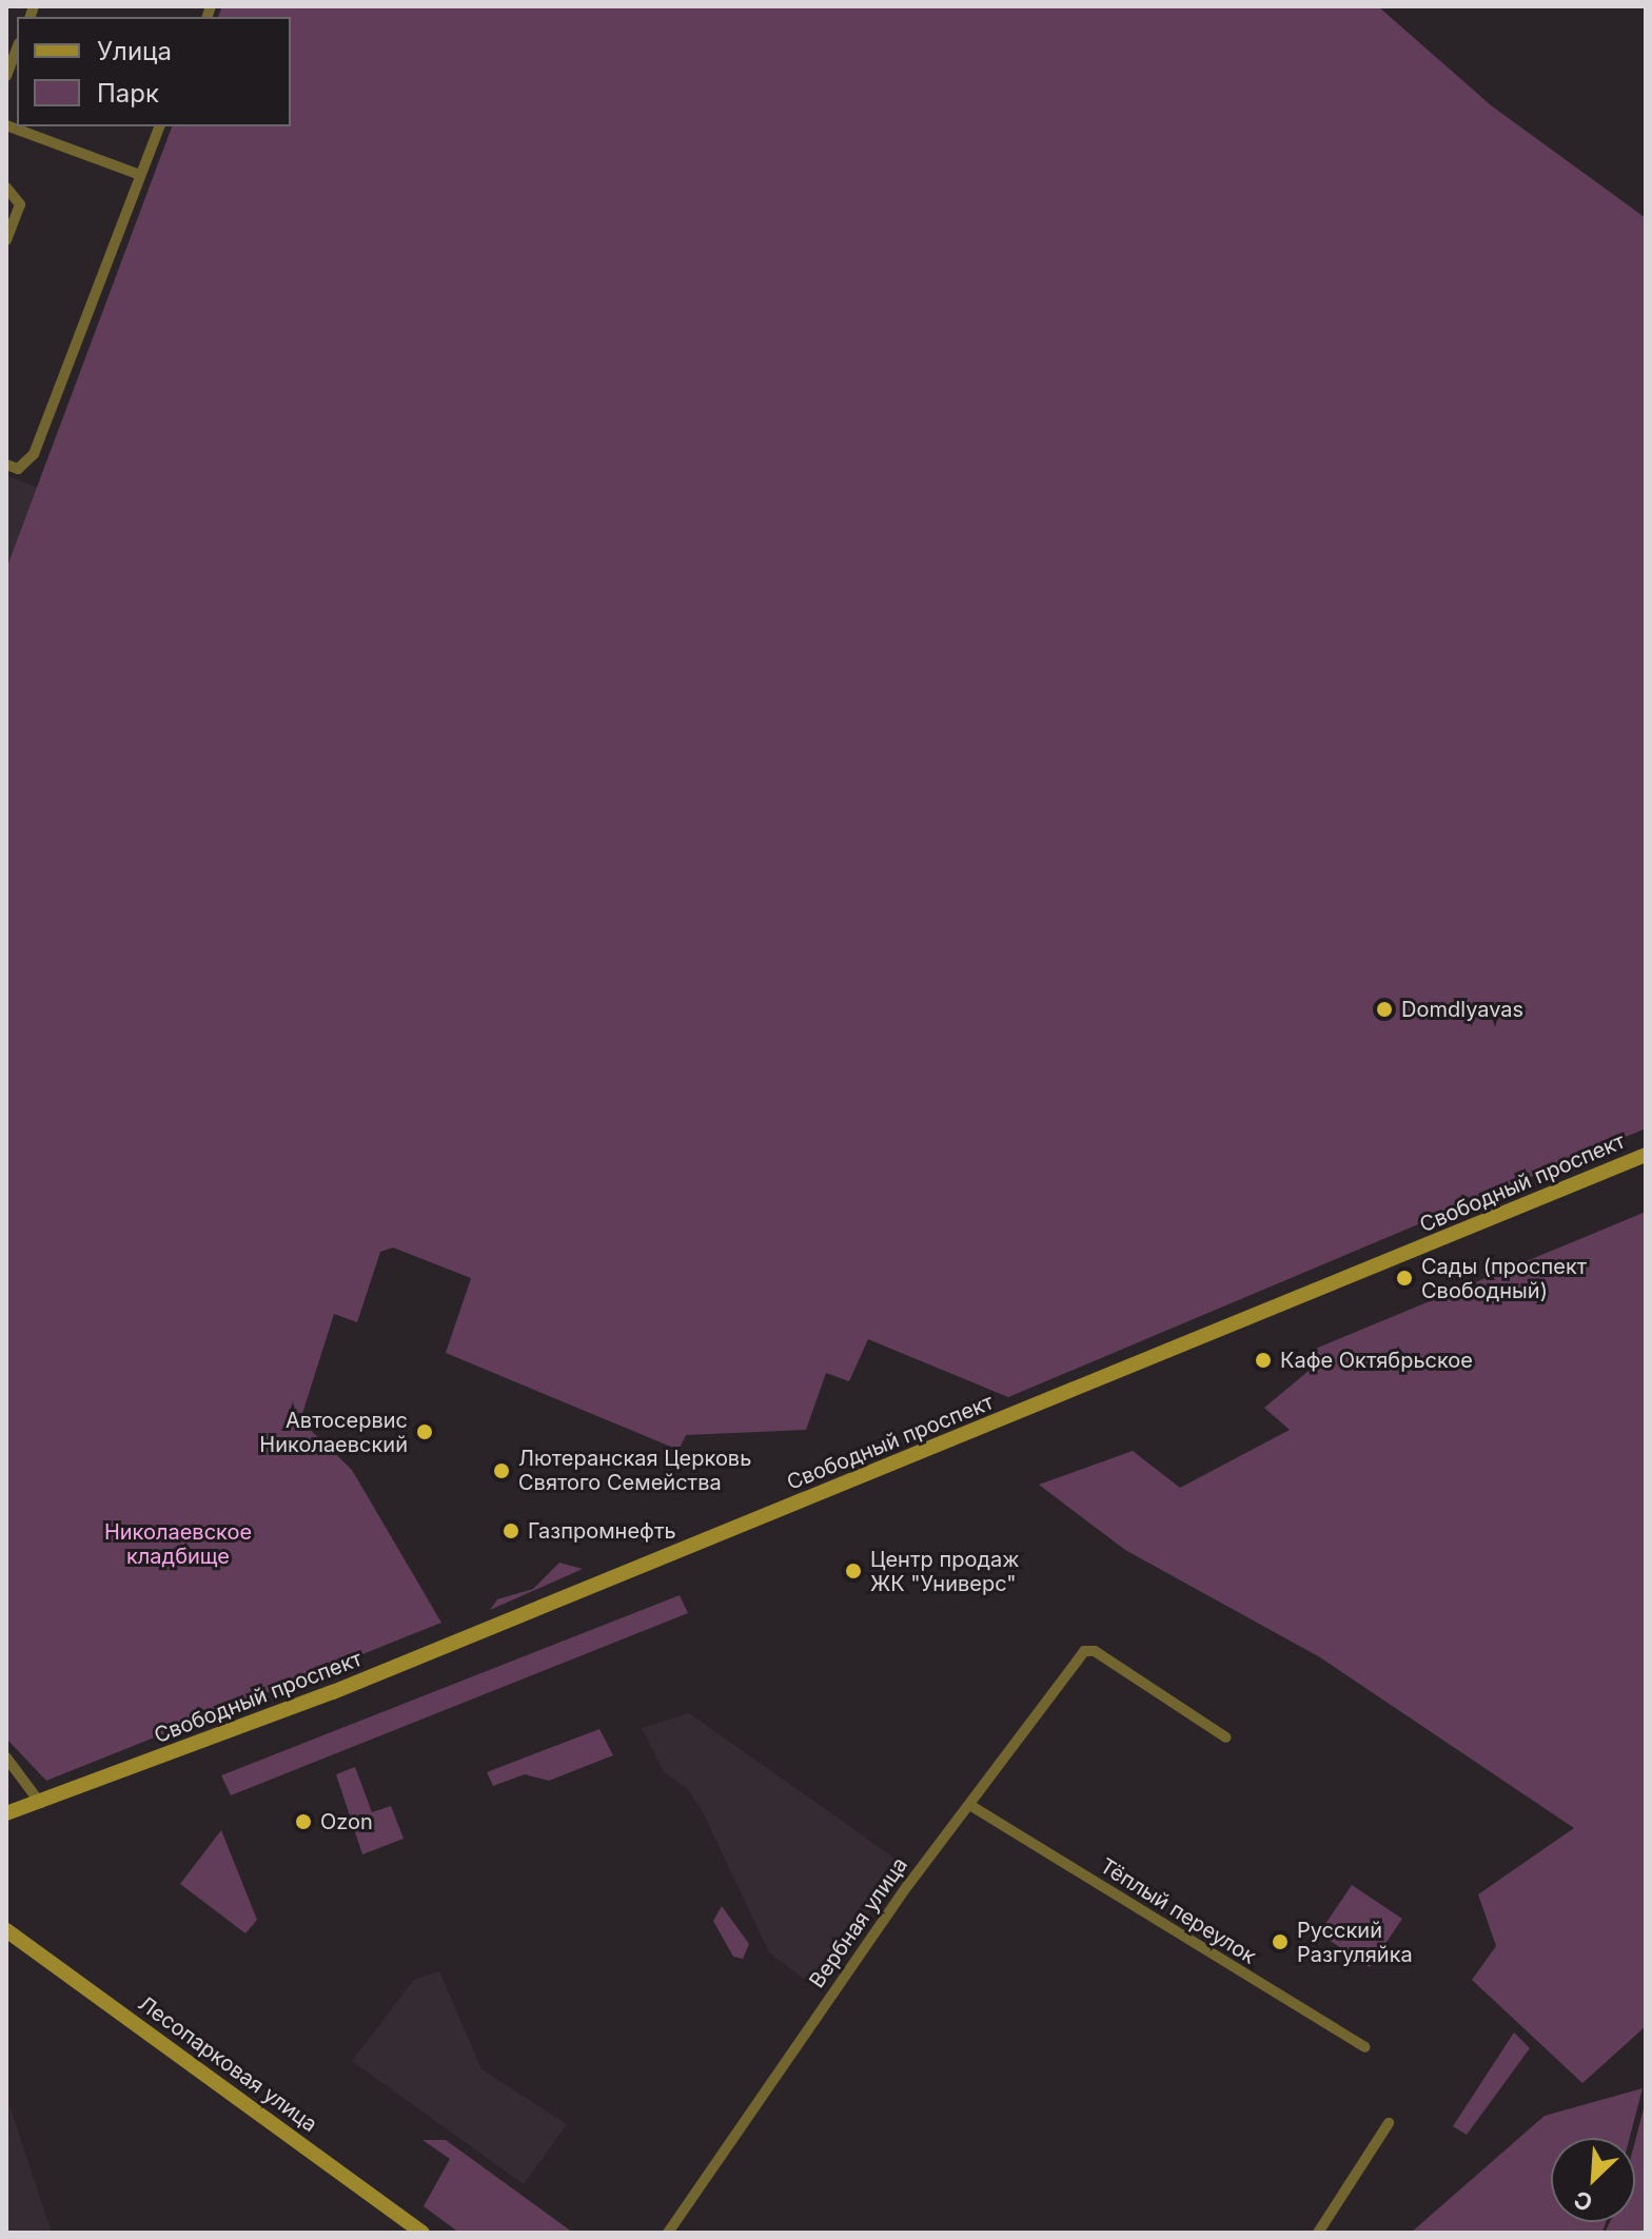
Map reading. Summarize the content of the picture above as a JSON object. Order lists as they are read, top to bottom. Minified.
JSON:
{"streets":{"main road":["Свободный проспект","Лесопарковая улица"],"street":["Тёплый переулок","Вербная улица"]},"crossings":[["Тёплый переулок","Вербная улица"]],"parks":["Николаевское кладбище"],"places":["Domdlyavas","Сады (проспект Свободный)","Кафе Октябрьское","Автосервис Николаевский","Лютеранская Церковь Святого Семейства","Газпромнефть","Центр продаж ЖК \"Универс\"","Ozon","Русский Разгуляйка"],"legend":["Улица","Парк"],"north":"bottom left"}
